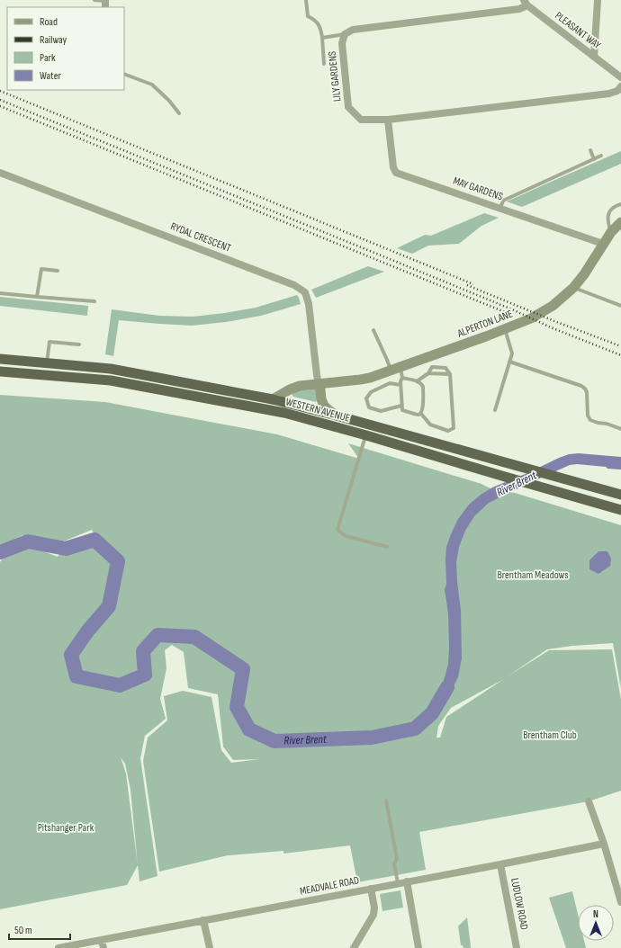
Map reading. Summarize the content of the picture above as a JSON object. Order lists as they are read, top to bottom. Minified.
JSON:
{"streets":{"highway":["WESTERN AVENUE"],"main road":["ALPERTON LANE"],"street":["PLEASANT WAY","LILY GARDENS","MAY GARDENS","RYDAL CRESCENT","MEADVALE ROAD","LUDLOW ROAD"]},"crossings":[["LILY GARDENS","MAY GARDENS"],["MAY GARDENS","ALPERTON LANE"],["RYDAL CRESCENT","ALPERTON LANE"],["ALPERTON LANE","WESTERN AVENUE"],["MEADVALE ROAD","LUDLOW ROAD"]],"water":["River Brent"],"parks":["Brentham Meadows","Brentham Club","Pitshanger Park"],"legend":["Road","Railway","Park","Water"],"scale_bar":"50 m","north":"top"}
